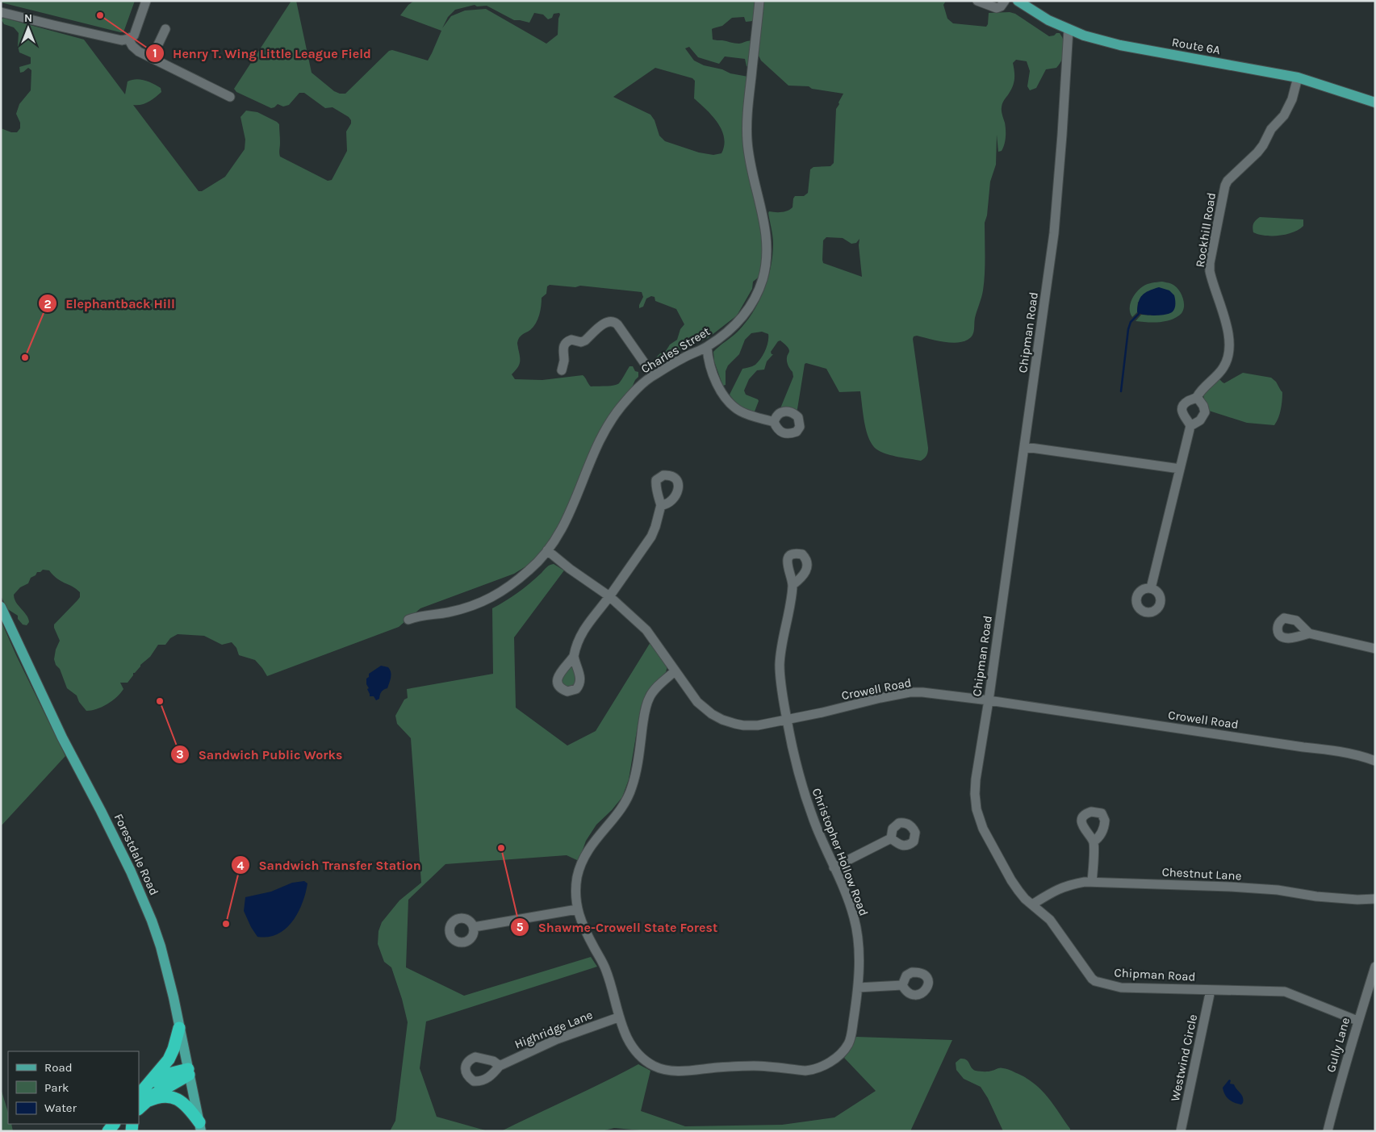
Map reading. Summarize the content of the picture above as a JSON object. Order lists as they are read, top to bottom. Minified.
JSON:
{"streets":{"main road":["Route 6A","Forestdale Road"],"street":["Rockhill Road","Chipman Road","Charles Street","Crowell Road","Christopher Hollow Road","Chestnut Lane","Highridge Lane","Gully Lane","Westwind Circle"]},"crossings":[["Route 6A","Rockhill Road"],["Route 6A","Chipman Road"],["Chipman Road","Crowell Road"],["Chipman Road","Chestnut Lane"],["Chipman Road","Gully Lane"],["Chipman Road","Westwind Circle"],["Charles Street","Crowell Road"],["Crowell Road","Christopher Hollow Road"],["Christopher Hollow Road","Highridge Lane"]],"places":["Henry T. Wing Little League Field","Elephantback Hill","Sandwich Public Works","Shawme-Crowell State Forest","Sandwich Transfer Station"],"legend":["Road","Park","Water"],"north":"top"}
